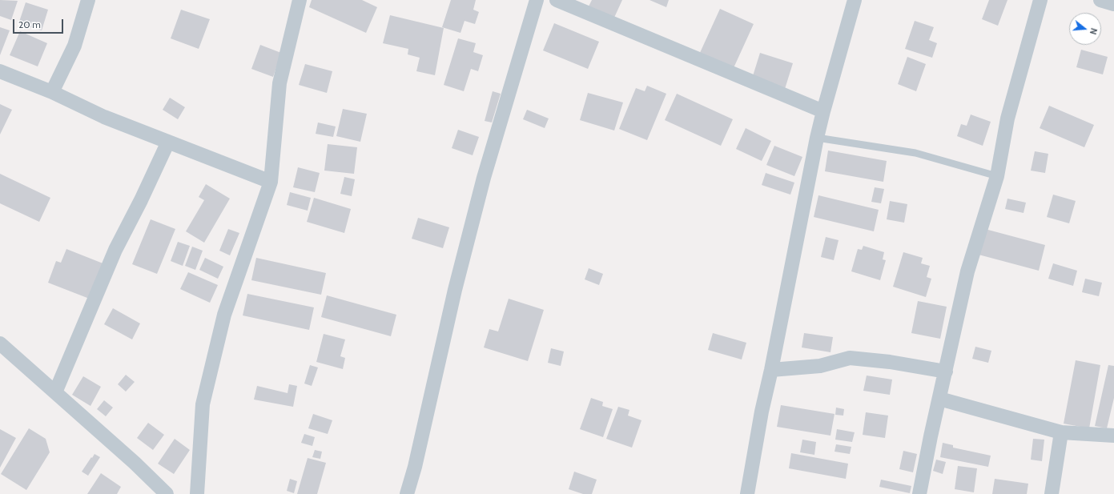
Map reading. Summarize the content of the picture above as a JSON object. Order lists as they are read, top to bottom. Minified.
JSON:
{"scale_bar":"20 m","north":"right"}
